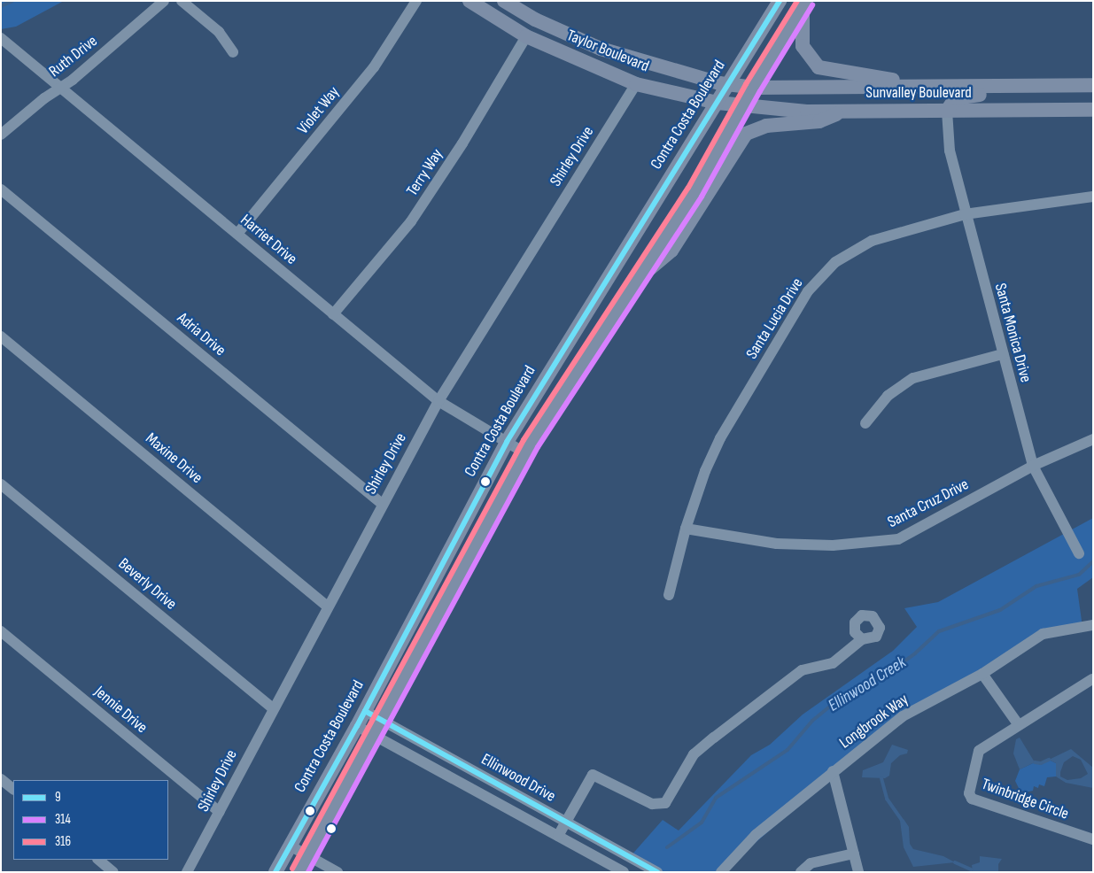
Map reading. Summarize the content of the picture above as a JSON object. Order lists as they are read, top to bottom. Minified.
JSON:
{"streets":{"main road":["Taylor Boulevard","Sunvalley Boulevard","Contra Costa Boulevard"],"street":["Ruth Drive","Violet Way","Shirley Drive","Terry Way","Harriet Drive","Santa Lucia Drive","Santa Monica Drive","Adria Drive","Maxine Drive","Santa Cruz Drive","Beverly Drive","Jennie Drive","Longbrook Way","Ellinwood Drive","Twinbridge Circle"]},"crossings":[["Taylor Boulevard","Sunvalley Boulevard"],["Taylor Boulevard","Contra Costa Boulevard"],["Taylor Boulevard","Shirley Drive"],["Taylor Boulevard","Terry Way"],["Ruth Drive","Harriet Drive"],["Sunvalley Boulevard","Santa Monica Drive"],["Violet Way","Harriet Drive"],["Contra Costa Boulevard","Harriet Drive"],["Contra Costa Boulevard","Ellinwood Drive"],["Shirley Drive","Harriet Drive"],["Shirley Drive","Adria Drive"],["Shirley Drive","Maxine Drive"],["Shirley Drive","Beverly Drive"],["Shirley Drive","Jennie Drive"],["Terry Way","Harriet Drive"],["Santa Lucia Drive","Santa Monica Drive"],["Santa Lucia Drive","Santa Cruz Drive"],["Santa Monica Drive","Santa Cruz Drive"]],"water":["Ellinwood Creek"],"lines":["transit line 9","transit line 316","transit line 314"],"legend":["9","314","316"]}
